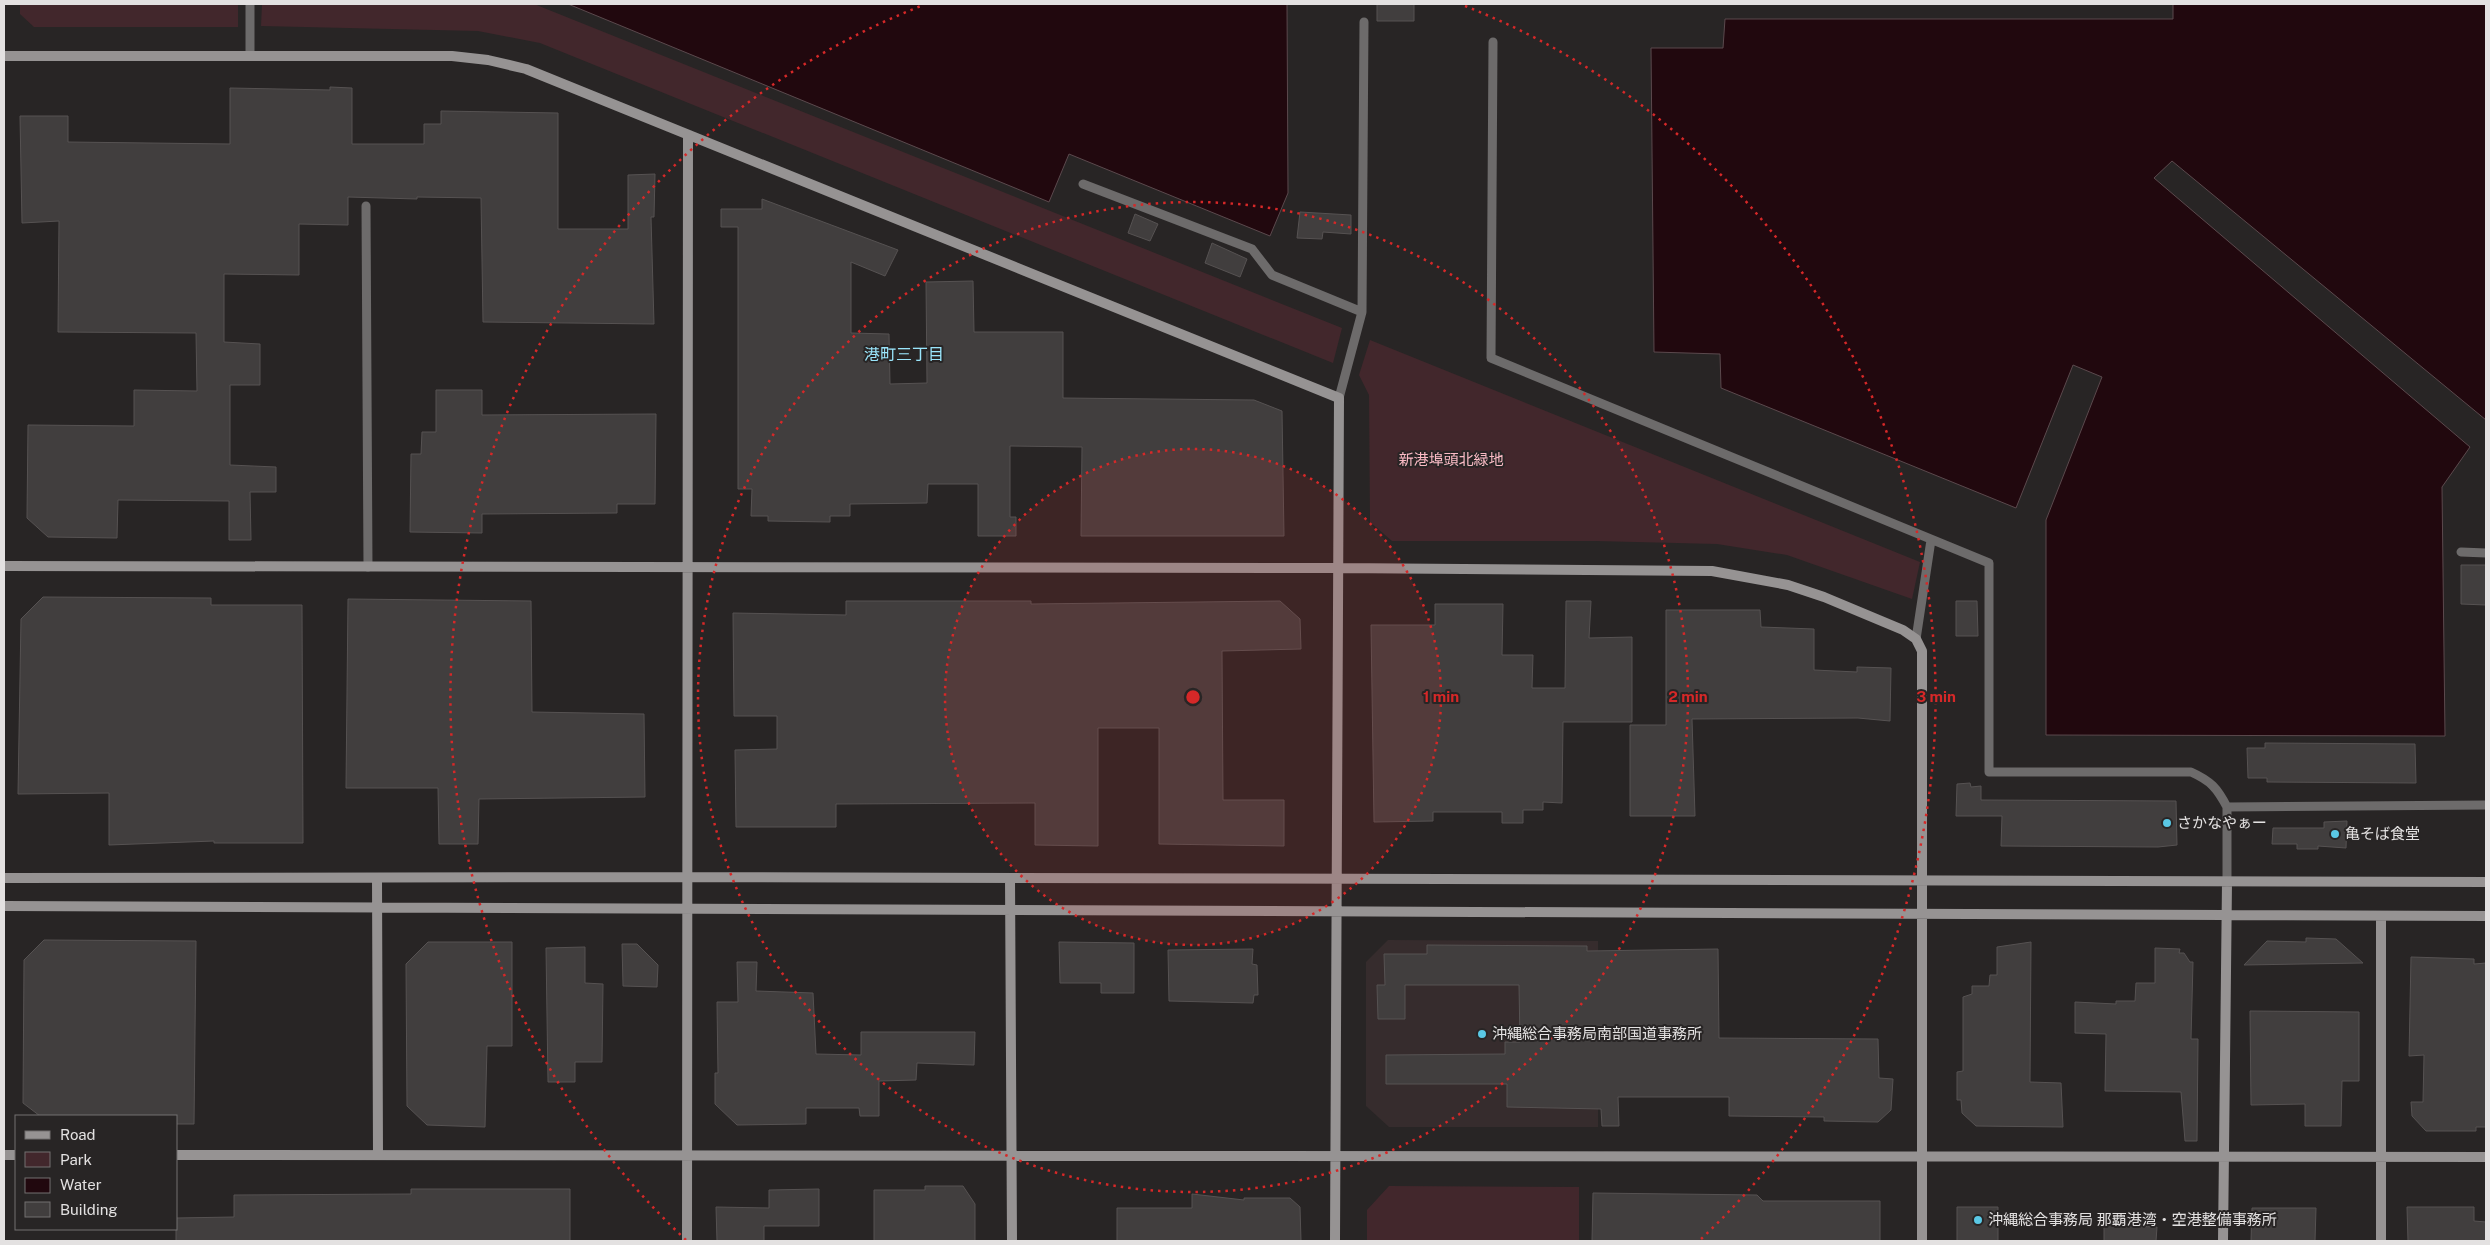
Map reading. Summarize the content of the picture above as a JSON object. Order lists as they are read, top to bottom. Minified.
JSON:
{"districts":["港町三丁目"],"parks":["新港埠頭北緑地"],"places":["さかなやぁー","亀そば食堂","沖縄総合事務局南部国道事務所","沖縄総合事務局 那覇港湾・空港整備事務所"],"legend":["Road","Park","Water","Building"],"rings":["1 min","2 min","3 min"]}
